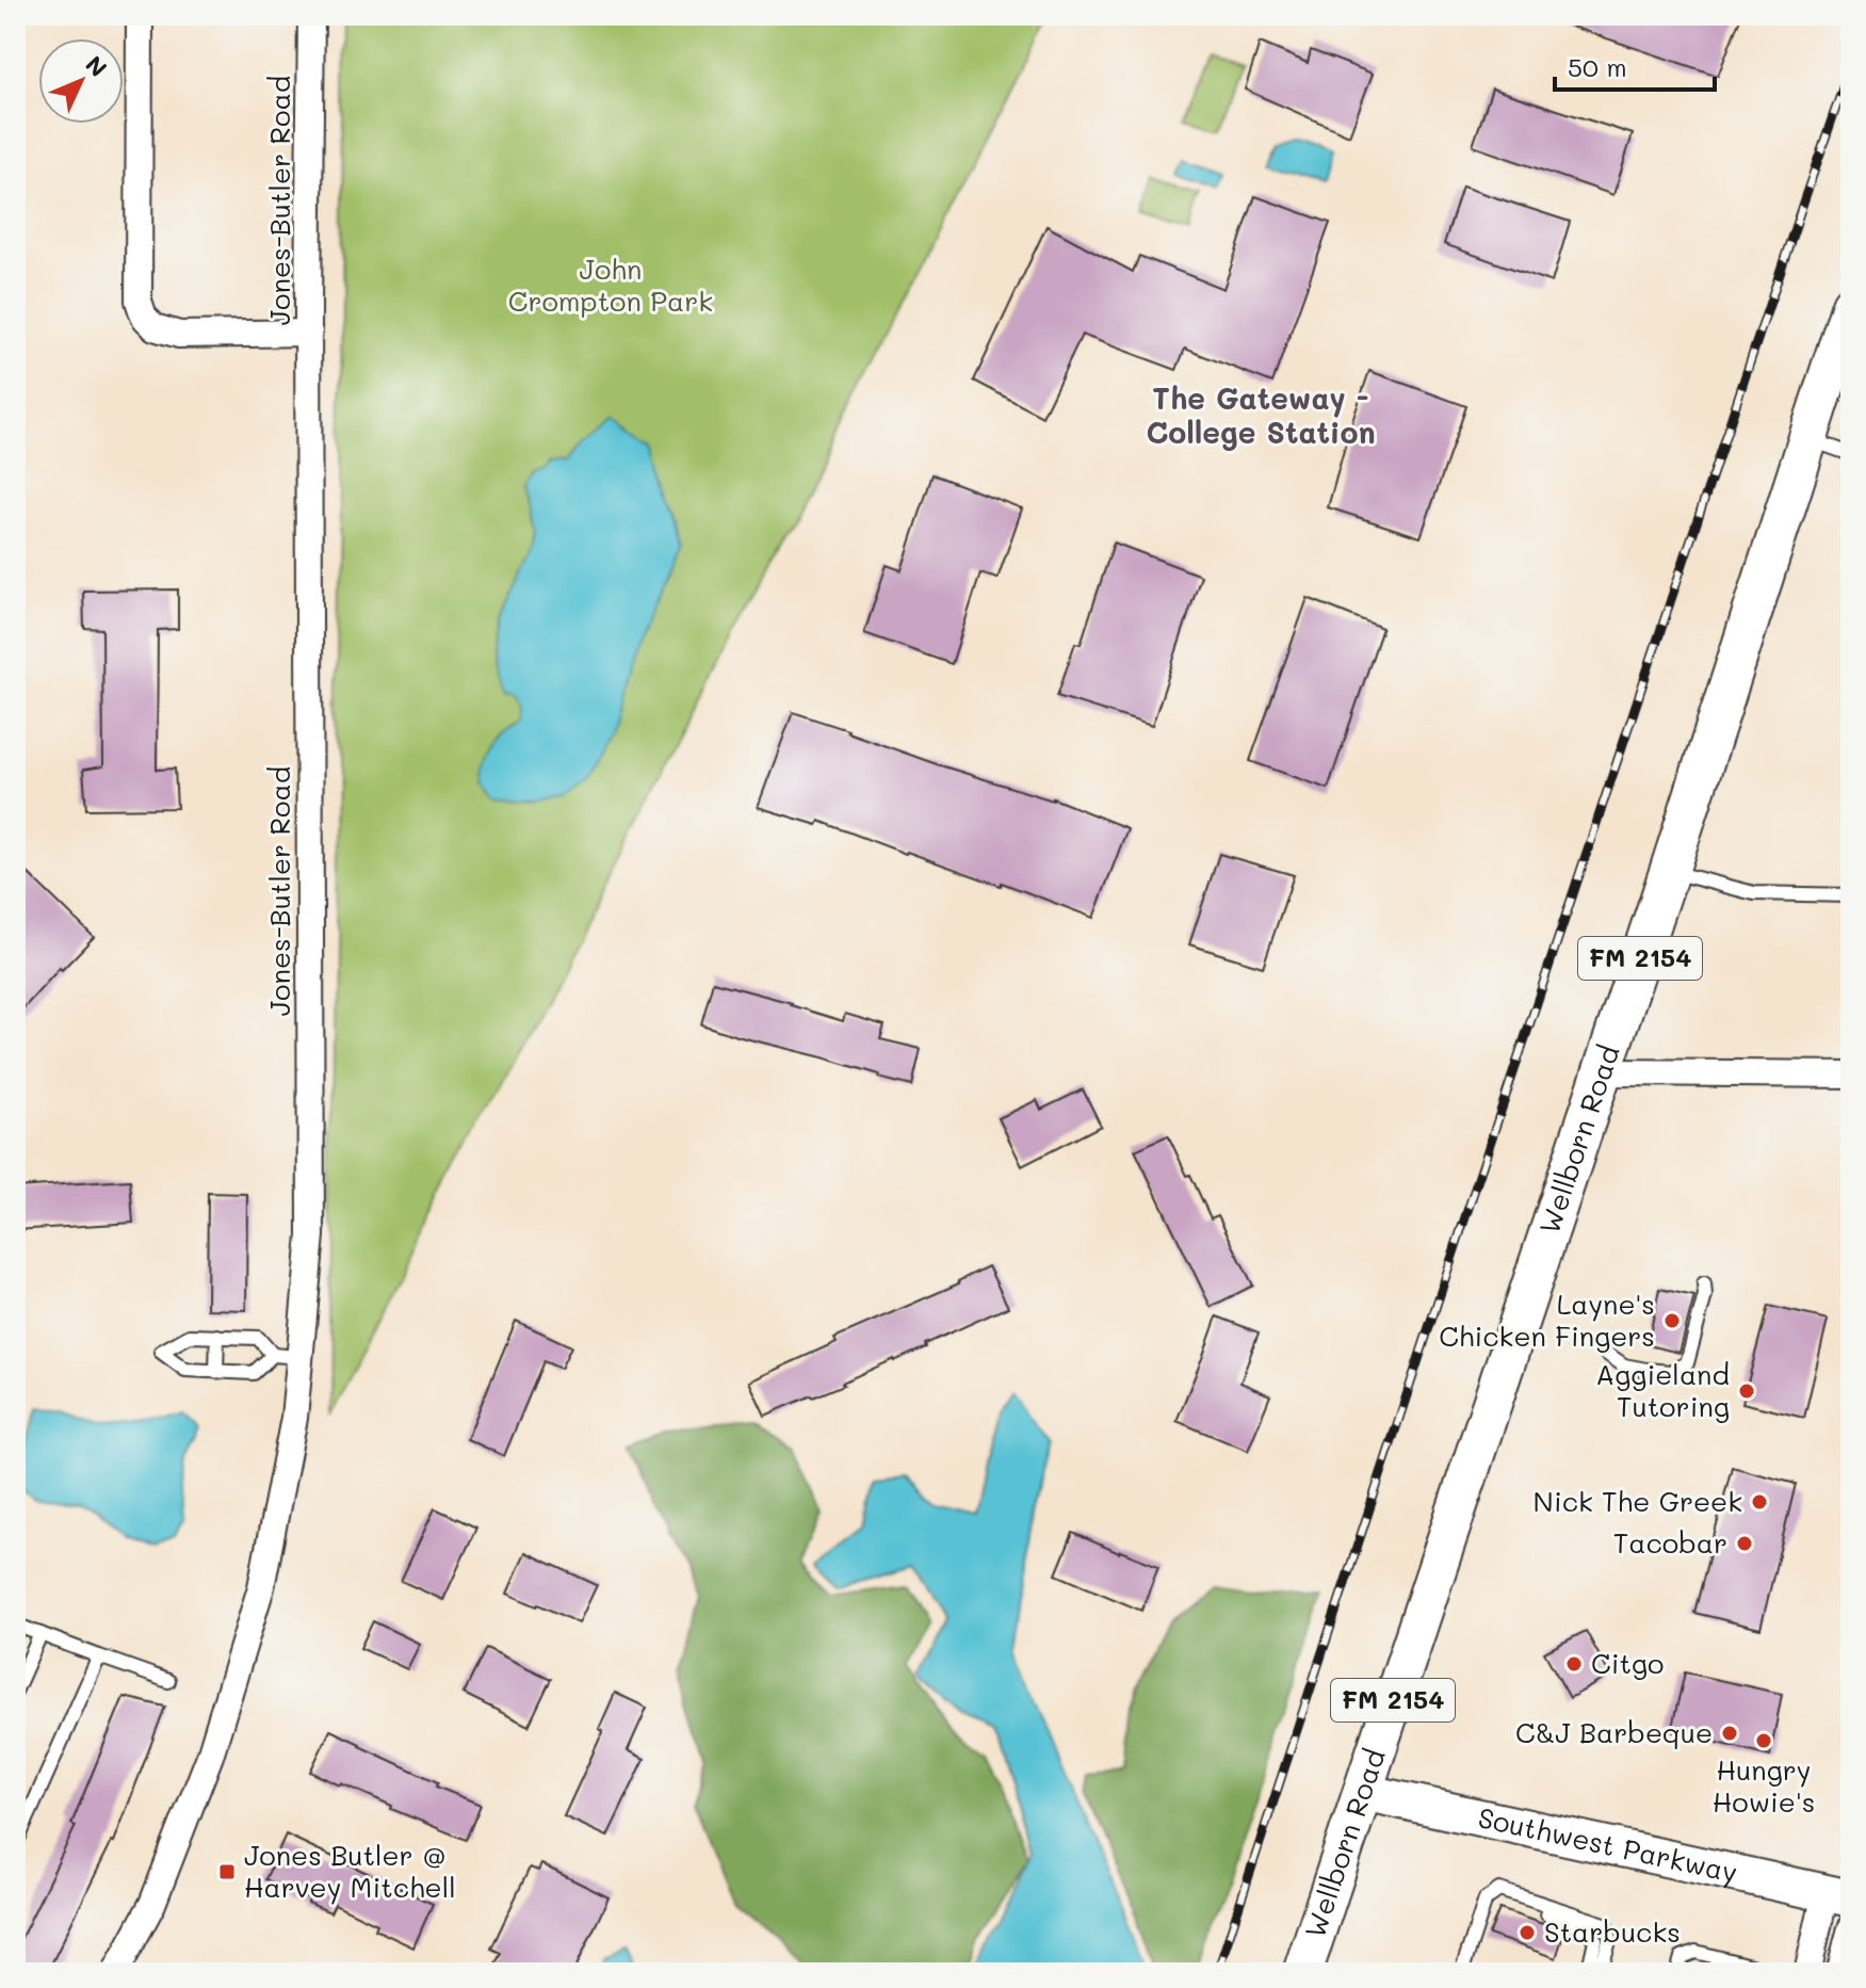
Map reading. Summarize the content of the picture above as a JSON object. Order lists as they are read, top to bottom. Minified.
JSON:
{"streets":{"main road":["FM 2154","Wellborn Road","Southwest Parkway"],"street":["Jones-Butler Road"]},"crossings":[["Wellborn Road","Southwest Parkway"]],"districts":["The Gateway - College Station"],"parks":["John Crompton Park"],"places":{"other":["Layne's Chicken Fingers","Aggieland Tutoring","Nick The Greek","Tacobar","Citgo","C&J Barbeque","Hungry Howie's","Starbucks"],"transit":["Jones Butler @ Harvey Mitchell"]},"scale_bar":"50 m","north":"top right"}
